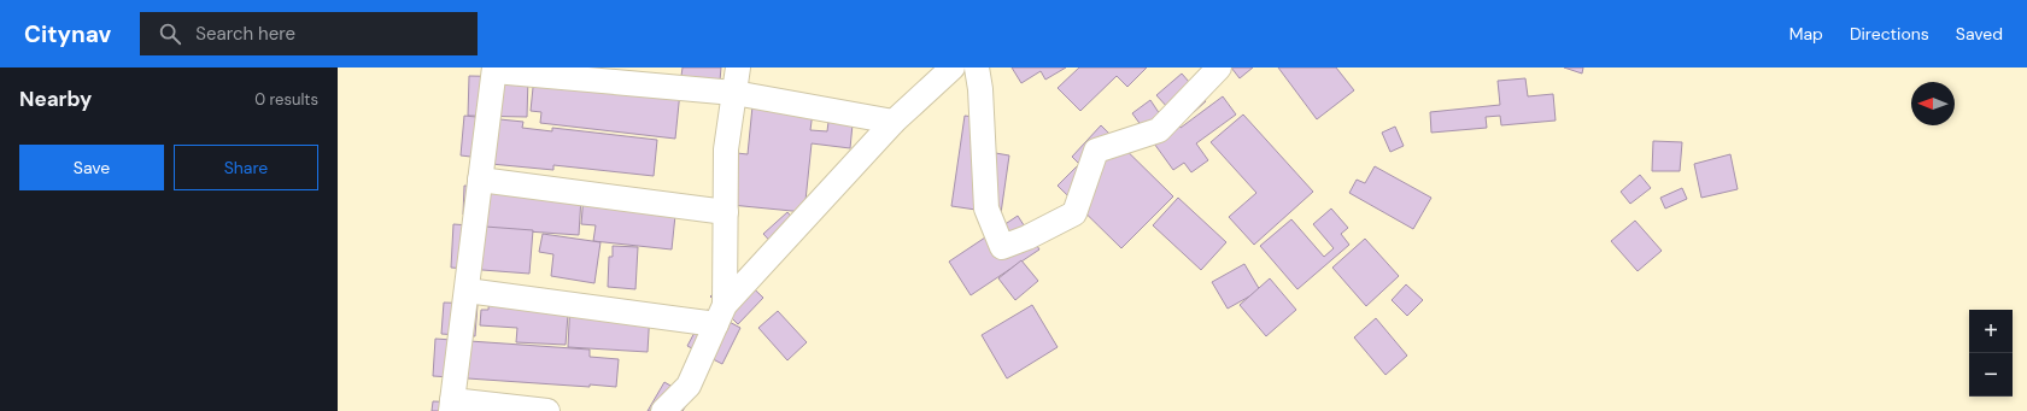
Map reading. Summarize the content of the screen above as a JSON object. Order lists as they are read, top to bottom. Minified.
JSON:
{"north":"left","page":{"header":"Citynav","search":"Search here","nav":["Map","Directions","Saved"],"heading":["Nearby","0 results"],"buttons":["Save","Share"],"map_buttons":["+","−"]}}
